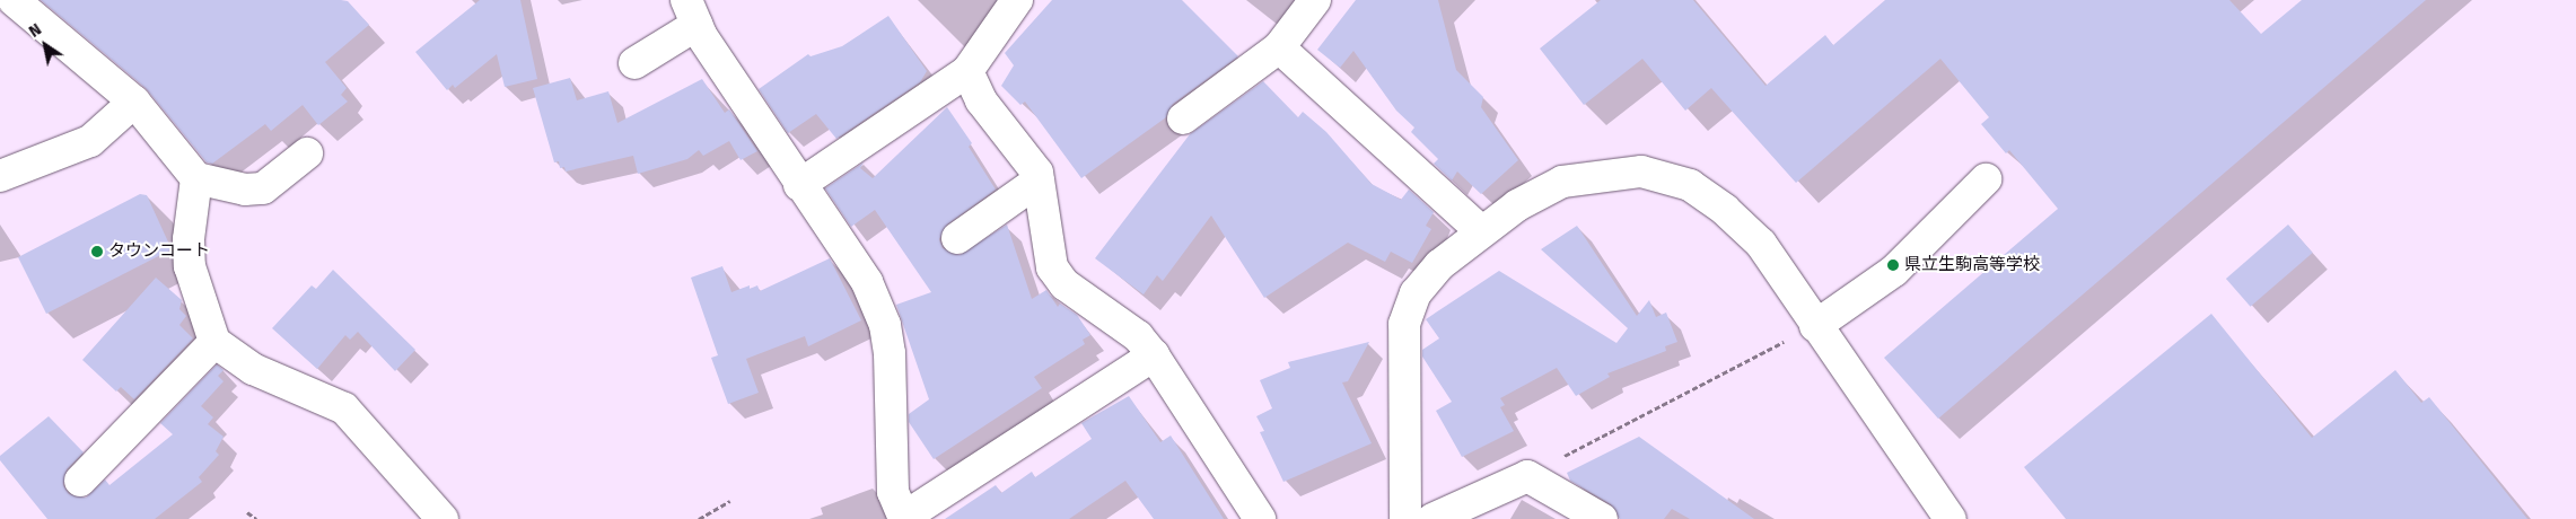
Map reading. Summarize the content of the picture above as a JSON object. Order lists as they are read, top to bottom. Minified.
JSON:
{"places":["タウンコート","県立生駒高等学校"],"north":"top left"}
